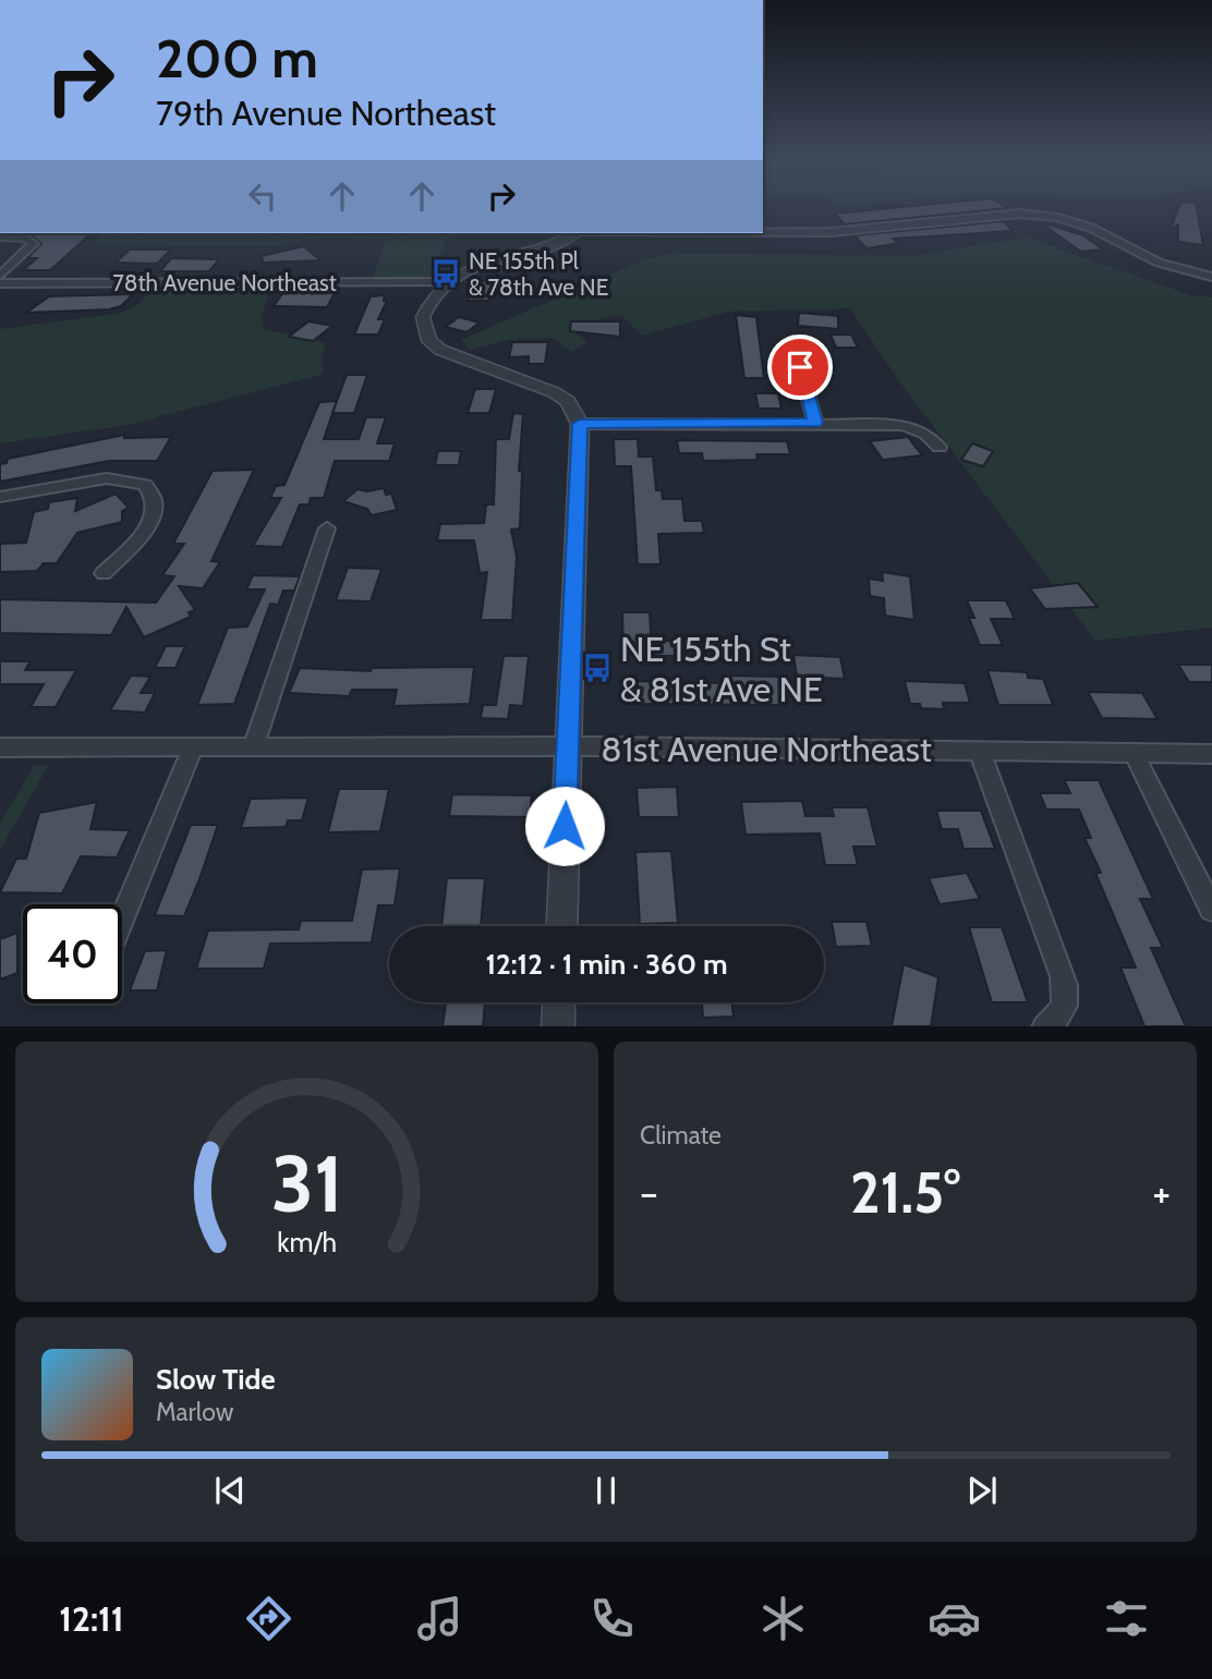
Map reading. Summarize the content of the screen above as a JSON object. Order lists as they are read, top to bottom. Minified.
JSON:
{"streets":{"street":["78th Avenue Northeast","81st Avenue Northeast"]},"places":{"bus stop":["NE 155th Pl & 78th Ave NE","NE 155th St & 81st Ave NE"]},"page":{"turn":["200 m","79th Avenue Northeast"],"limit":"40","trip":"12:12 · 1 min · 360 m","tile":"Climate","heat":["−","21.5°","+"],"song":["Slow Tide","Marlow"],"tabs":"12:11","gauge":["31","km/h"]}}
